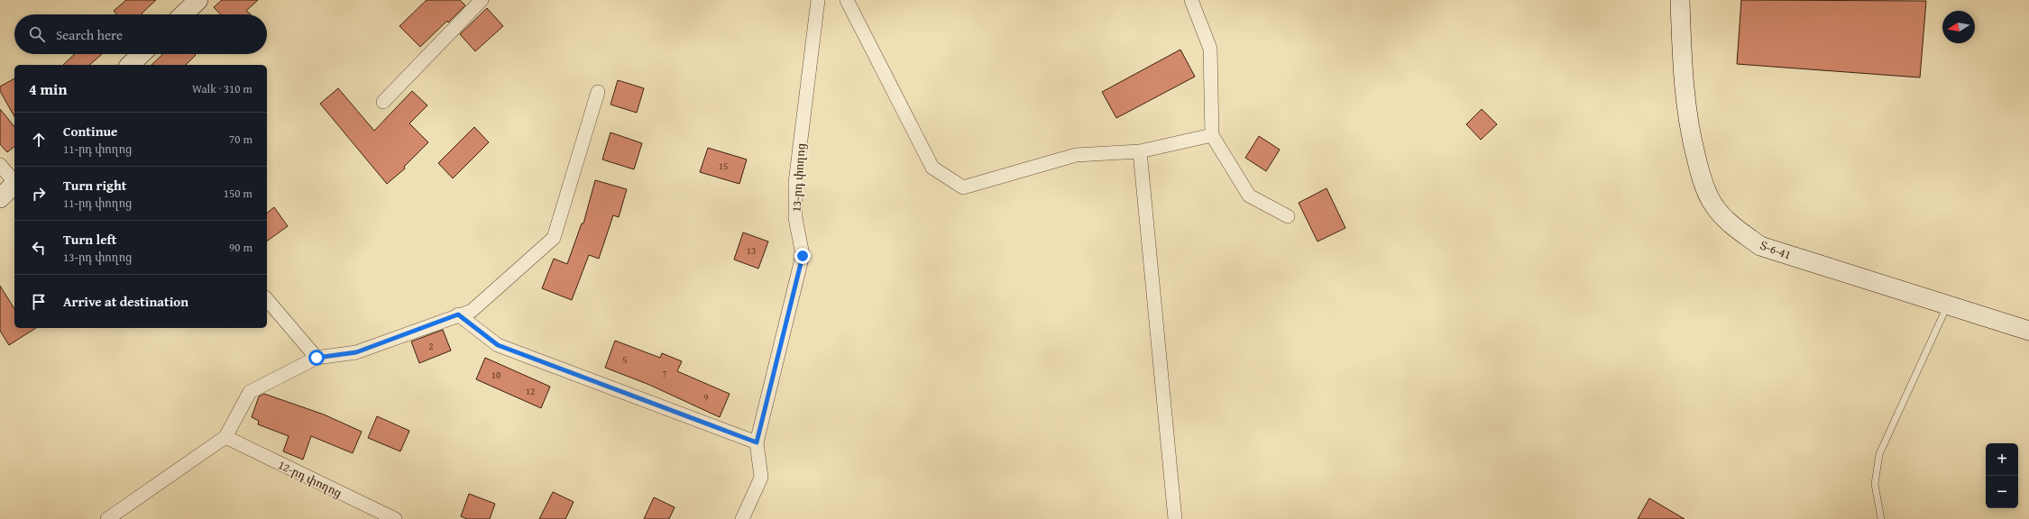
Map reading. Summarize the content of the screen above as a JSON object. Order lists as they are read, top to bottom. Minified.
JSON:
{"streets":{"main road":["Տ-6-41"],"street":["13-րդ փողոց","12-րդ փողոց"]},"house_numbers":["15","13","2","5","7","10","12","9"],"north":"left","page":{"search":"Search here","heading":["4 min","Walk · 310 m"],"list":[["Continue","11-րդ փողոց","70 m"],["Turn right","11-րդ փողոց","150 m"],["Turn left","13-րդ փողոց","90 m"],"Arrive at destination"],"map_buttons":["+","−"]}}
